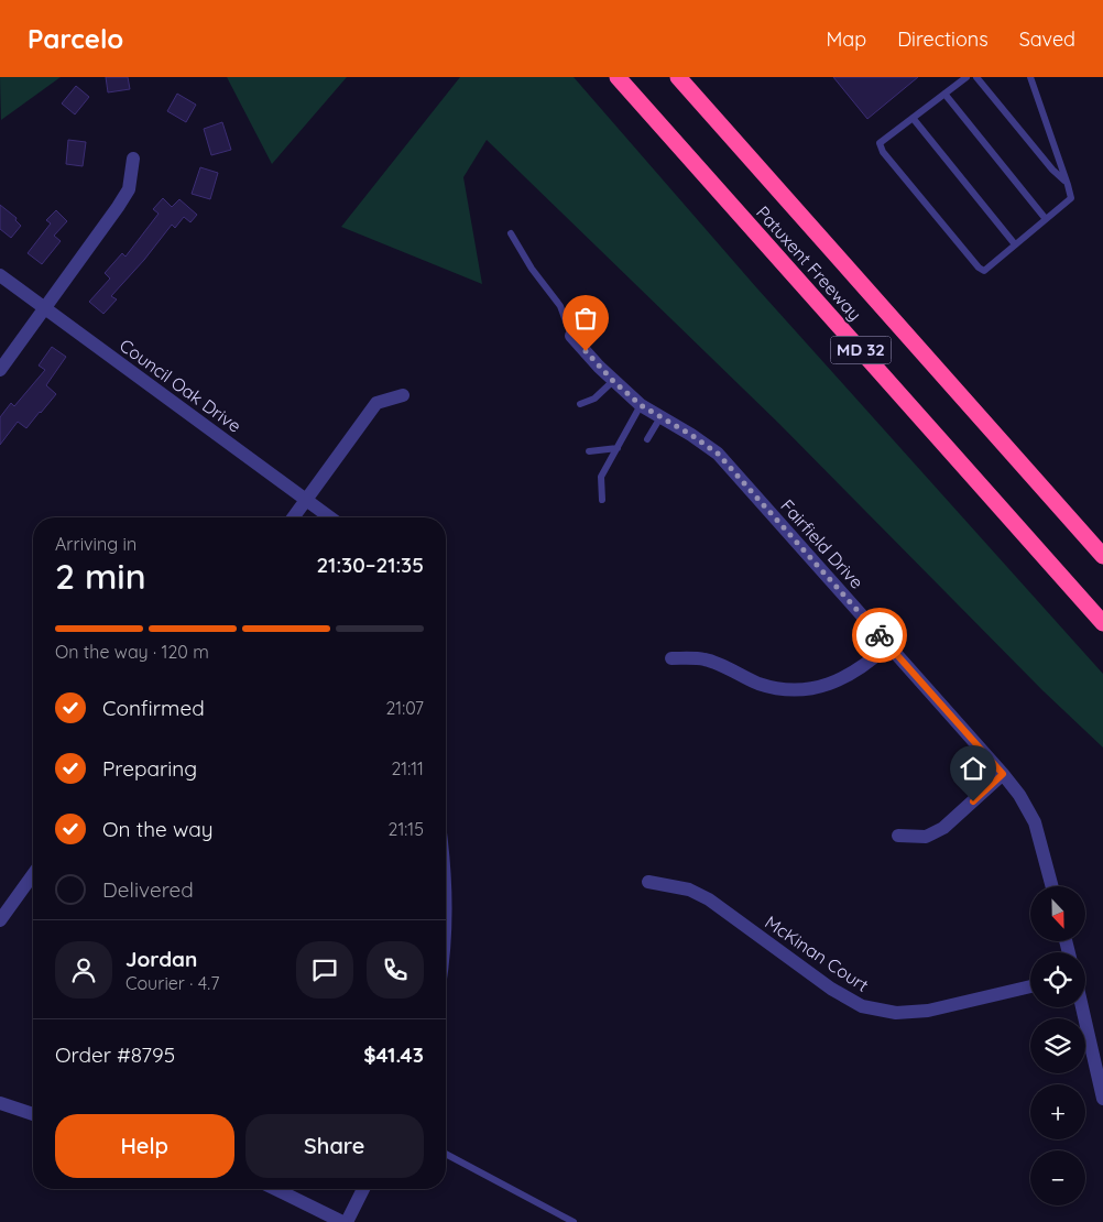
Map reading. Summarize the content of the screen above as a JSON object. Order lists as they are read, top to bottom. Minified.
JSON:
{"streets":{"highway":["Patuxent Freeway","MD 32"],"street":["Council Oak Drive","Fairfield Drive","McKinan Court"]},"north":"bottom","page":{"header":"Parcelo","nav":["Map","Directions","Saved"],"heading":["2 min","Arriving in","21:30–21:35"],"panel":["Jordan","Courier · 4.7","Order #8795","$41.43"],"bar":"On the way · 120 m","list":[["Confirmed","21:07"],["Preparing","21:11"],["On the way","21:15"],"Delivered"],"map_buttons":["+","−"],"buttons":["Help","Share"]}}
